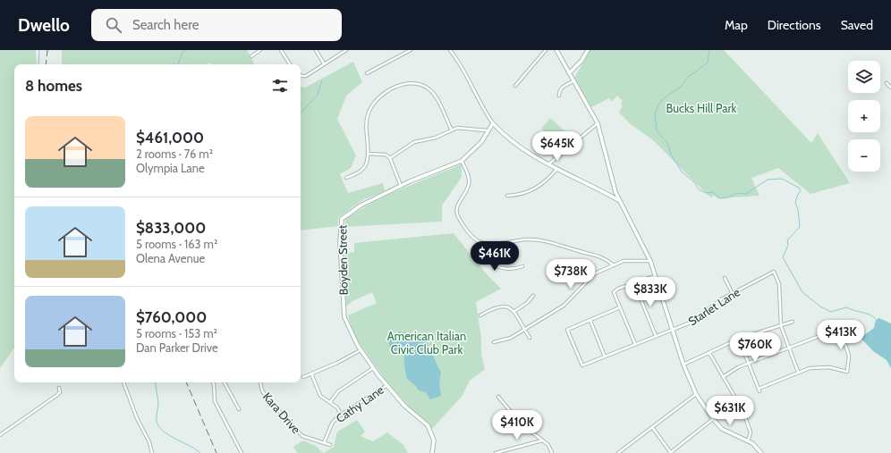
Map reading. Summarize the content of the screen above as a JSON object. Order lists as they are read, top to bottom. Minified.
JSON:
{"streets":{"street":["Boyden Street","Starlet Lane","Cathy Lane","Kara Drive"]},"crossings":[["Boyden Street","Cathy Lane"],["Cathy Lane","Kara Drive"]],"parks":["Bucks Hill Park","American Italian Civic Club Park"],"page":{"header":"Dwello","search":"Search here","nav":["Map","Directions","Saved"],"map_buttons":["+","−"],"heading":"8 homes","list":[{"name":"$461,000","note":"2 rooms · 76 m² · Olympia Lane"},{"name":"$833,000","note":"5 rooms · 163 m² · Olena Avenue"},{"name":"$760,000","note":"5 rooms · 153 m² · Dan Parker Drive"}],"price":["$645K","$461K","$738K","$833K","$413K","$760K","$631K","$410K"]}}
